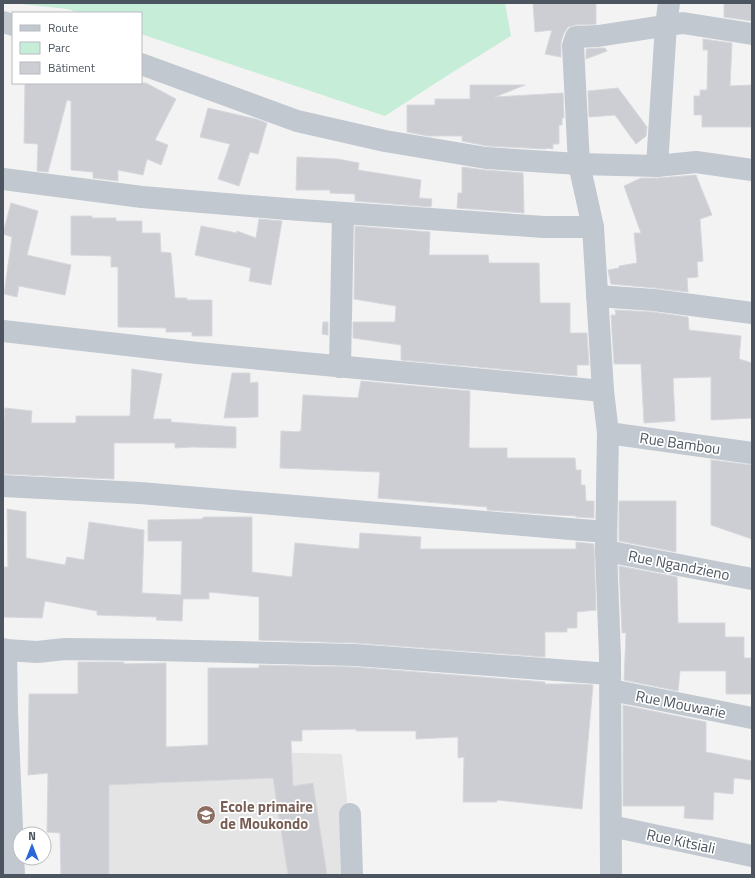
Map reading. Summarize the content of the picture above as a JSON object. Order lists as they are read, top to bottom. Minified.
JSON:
{"streets":{"street":["Rue Bambou","Rue Ngandzieno","Rue Mouwarie","Rue Kitsiali"]},"places":{"school or university":["Ecole primaire de Moukondo"]},"legend":["Route","Parc","Bâtiment"],"north":"top"}
